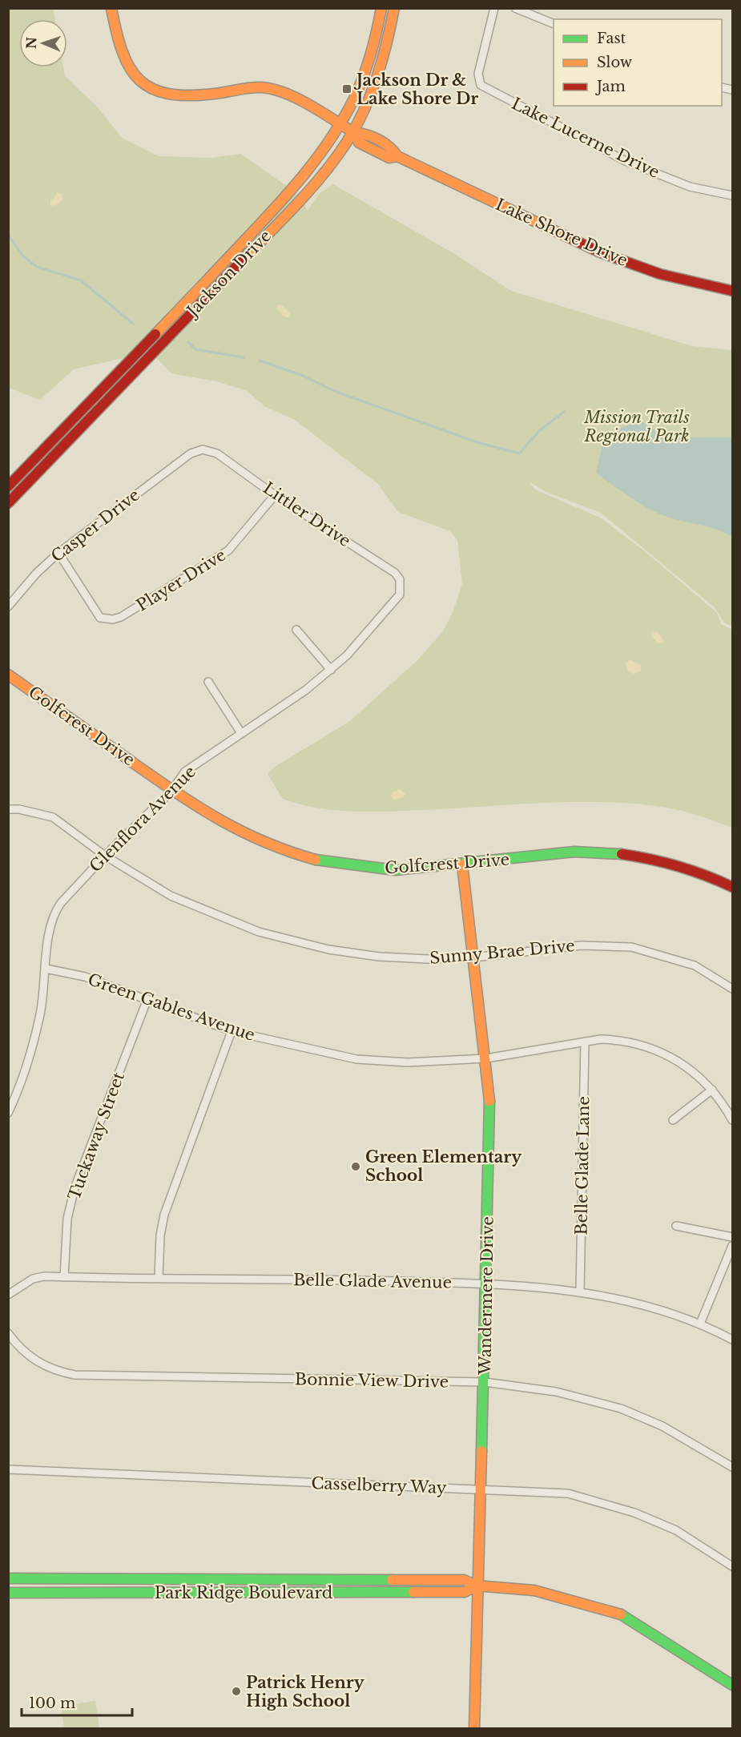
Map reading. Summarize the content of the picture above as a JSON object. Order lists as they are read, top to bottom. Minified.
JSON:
{"streets":{"main road":["Lake Shore Drive","Jackson Drive","Golfcrest Drive","Wandermere Drive","Park Ridge Boulevard"],"street":["Lake Lucerne Drive","Littler Drive","Casper Drive","Player Drive","Glenflora Avenue","Sunny Brae Drive","Green Gables Avenue","Tuckaway Street","Belle Glade Lane","Belle Glade Avenue","Bonnie View Drive","Casselberry Way"]},"crossings":[["Lake Shore Drive","Jackson Drive"],["Littler Drive","Casper Drive"],["Littler Drive","Player Drive"],["Littler Drive","Glenflora Avenue"],["Casper Drive","Player Drive"],["Golfcrest Drive","Glenflora Avenue"],["Golfcrest Drive","Wandermere Drive"],["Glenflora Avenue","Sunny Brae Drive"],["Glenflora Avenue","Green Gables Avenue"],["Sunny Brae Drive","Wandermere Drive"],["Green Gables Avenue","Tuckaway Street"],["Green Gables Avenue","Belle Glade Lane"],["Green Gables Avenue","Wandermere Drive"],["Tuckaway Street","Belle Glade Avenue"],["Belle Glade Lane","Belle Glade Avenue"],["Belle Glade Avenue","Wandermere Drive"],["Wandermere Drive","Bonnie View Drive"],["Wandermere Drive","Casselberry Way"],["Wandermere Drive","Park Ridge Boulevard"]],"parks":["Mission Trails Regional Park"],"places":{"transit":["Jackson Dr & Lake Shore Dr"],"other":["Green Elementary School","Patrick Henry High School"]},"legend":["Fast","Slow","Jam"],"scale_bar":"100 m","north":"left"}
